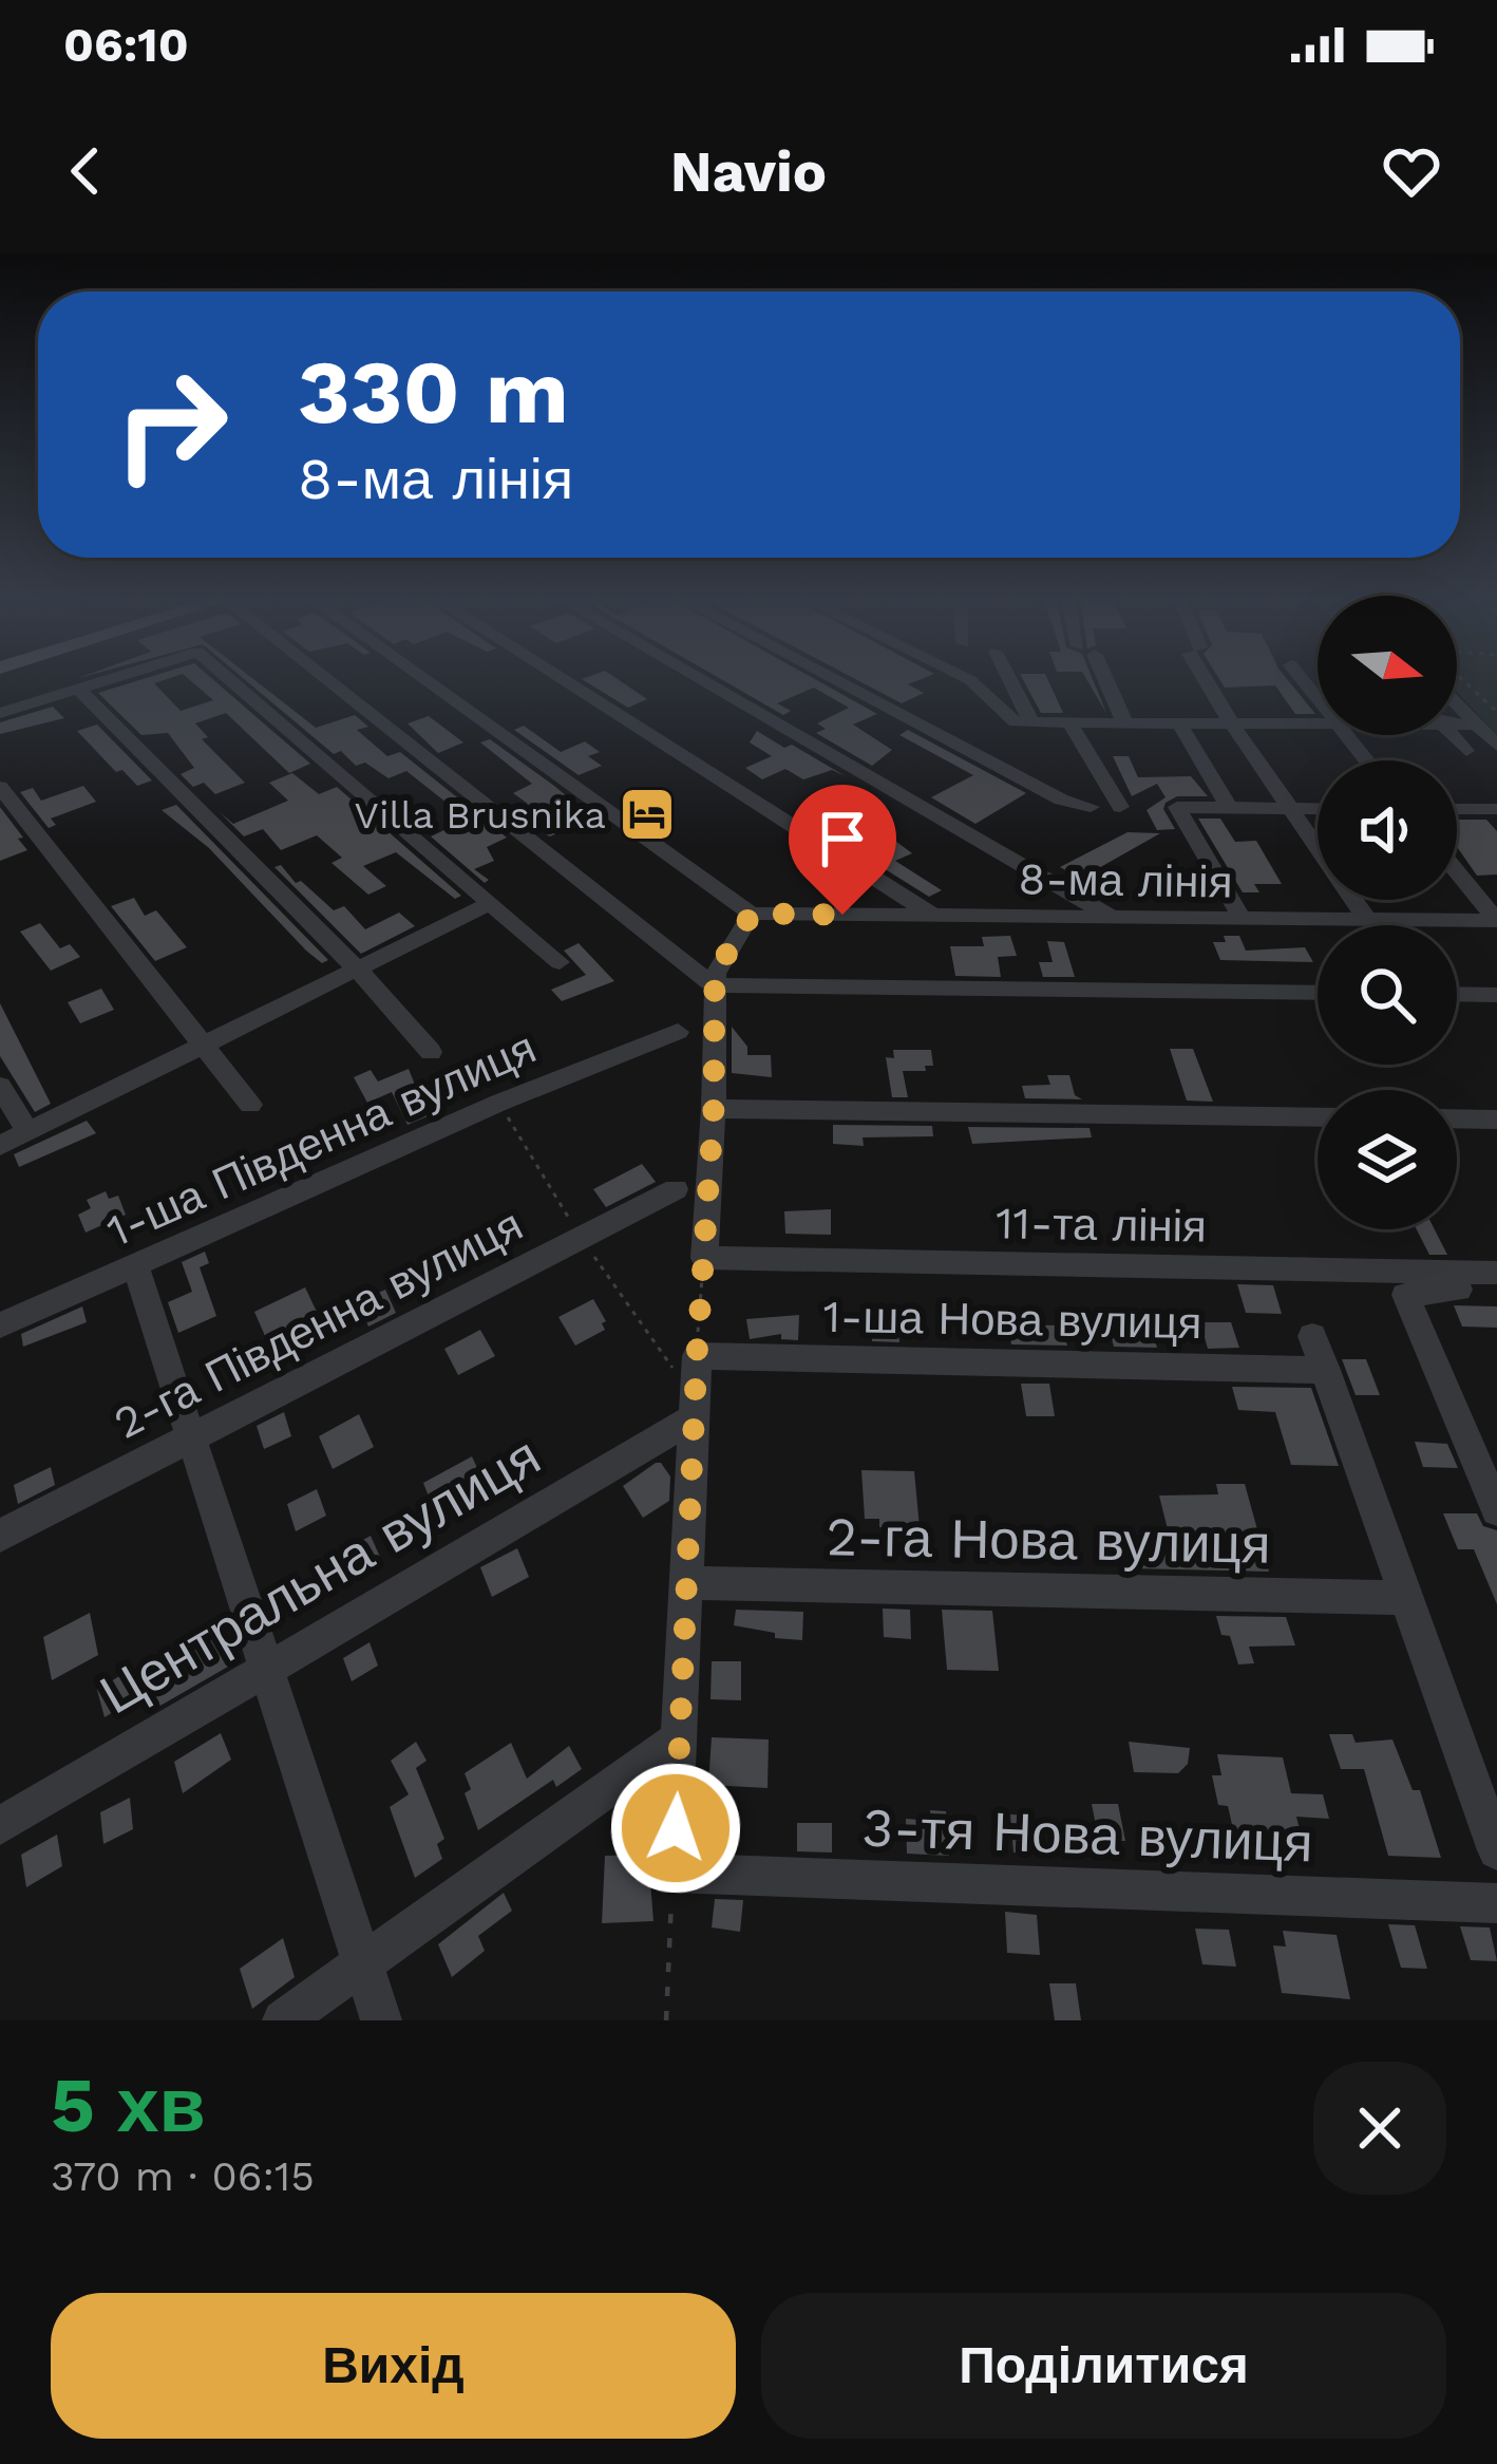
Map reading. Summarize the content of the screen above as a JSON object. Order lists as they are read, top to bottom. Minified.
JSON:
{"streets":{"street":["8-ма лінія","1-ша Південна вулиця","11-та лінія","1-ша Нова вулиця","2-га Південна вулиця","2-га Нова вулиця","Центральна вулиця","3-тя Нова вулиця"]},"places":{"hotel":["Villa Brusnika"]},"north":"right","page":{"status":"06:10","header":"Navio","turn":["330 m","8-ма лінія"],"heading":["5 хв","370 m · 06:15"],"buttons":["Вихід","Поділитися"]}}
